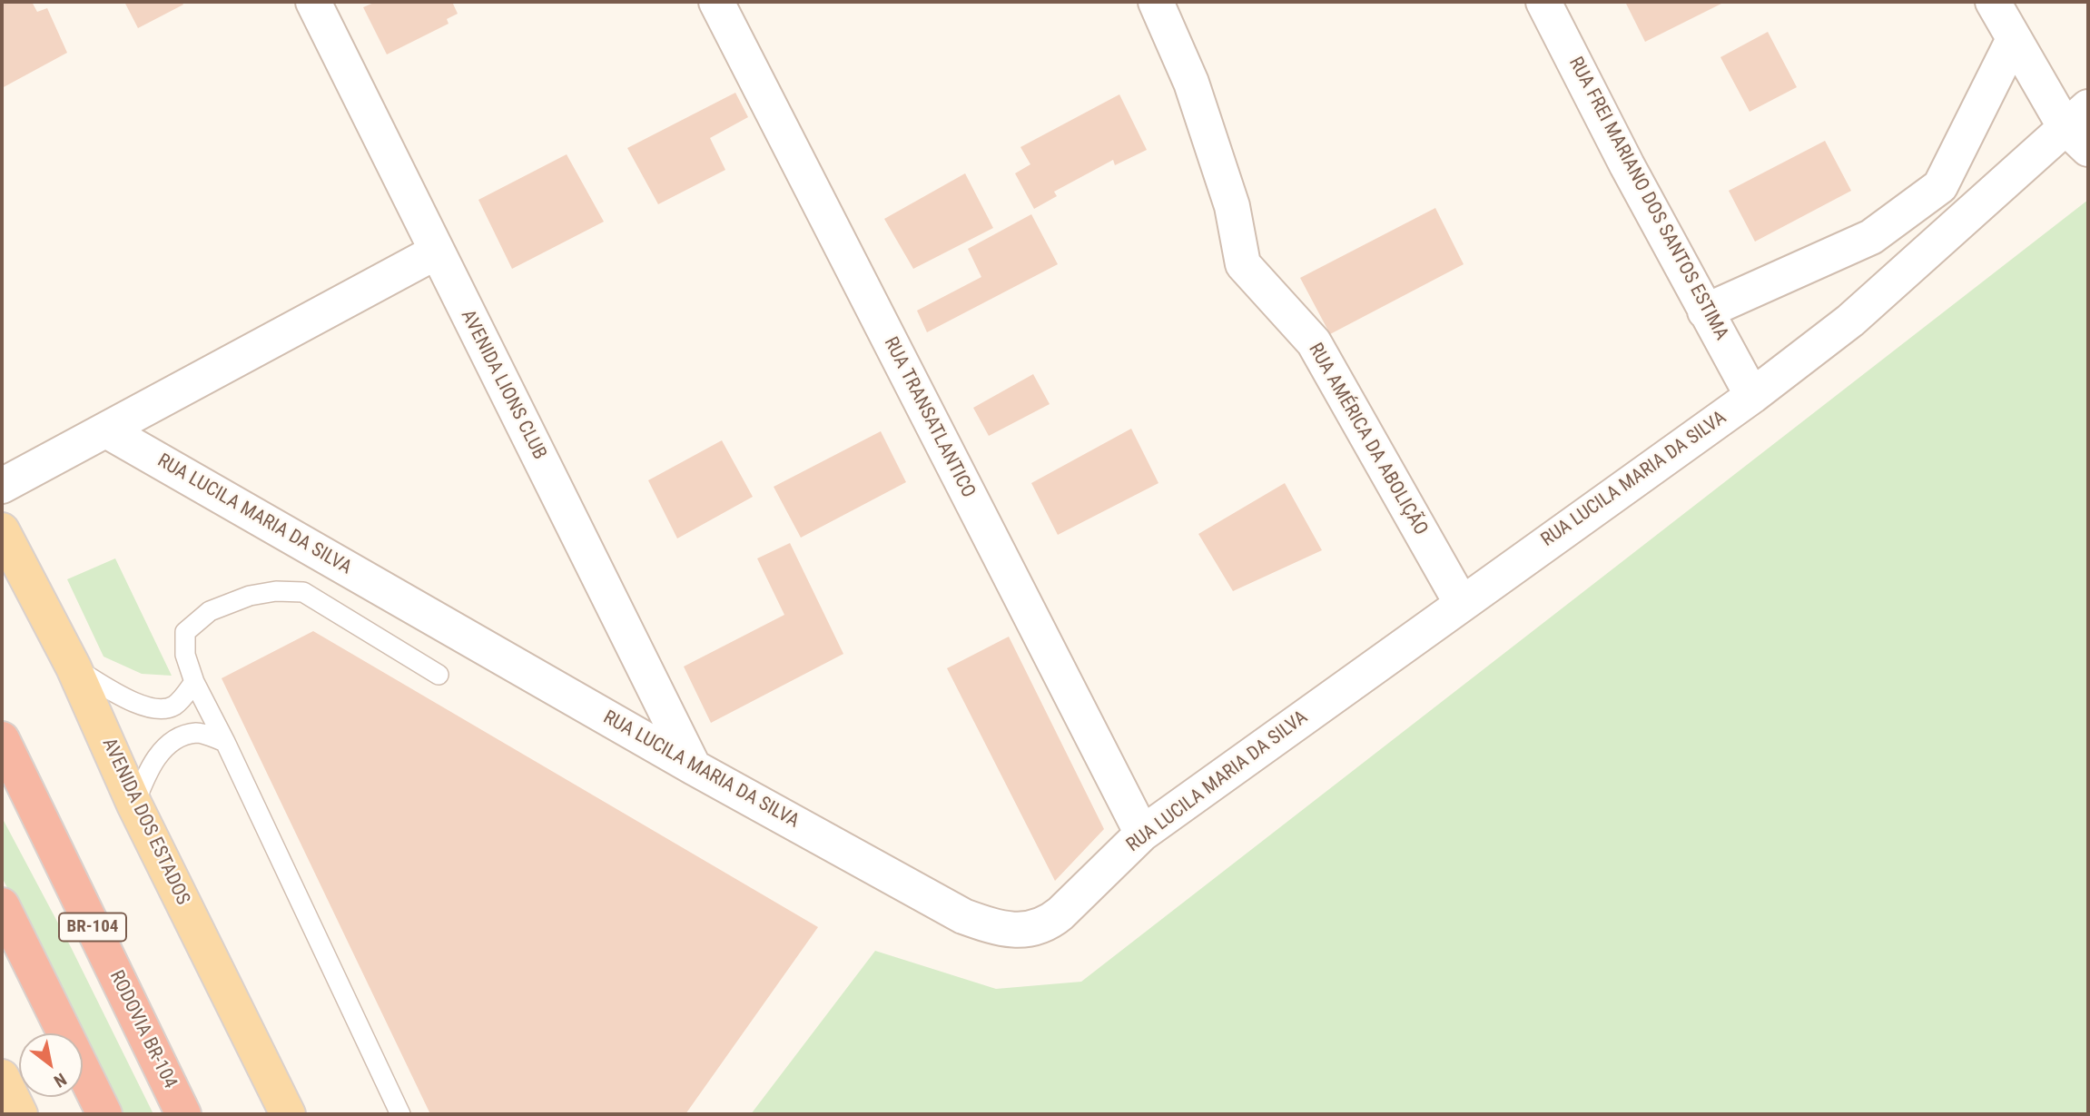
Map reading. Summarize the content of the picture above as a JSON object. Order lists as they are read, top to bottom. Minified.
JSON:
{"streets":{"highway":["BR-104","RODOVIA BR-104"],"main road":["AVENIDA DOS ESTADOS"],"street":["RUA FREI MARIANO DOS SANTOS ESTIMA","AVENIDA LIONS CLUB","RUA TRANSATLANTICO","RUA AMÉRICA DA ABOLIÇÃO","RUA LUCILA MARIA DA SILVA"]},"crossings":[["RUA FREI MARIANO DOS SANTOS ESTIMA","RUA LUCILA MARIA DA SILVA"],["AVENIDA LIONS CLUB","RUA LUCILA MARIA DA SILVA"],["RUA TRANSATLANTICO","RUA LUCILA MARIA DA SILVA"],["RUA AMÉRICA DA ABOLIÇÃO","RUA LUCILA MARIA DA SILVA"]],"north":"bottom right"}
